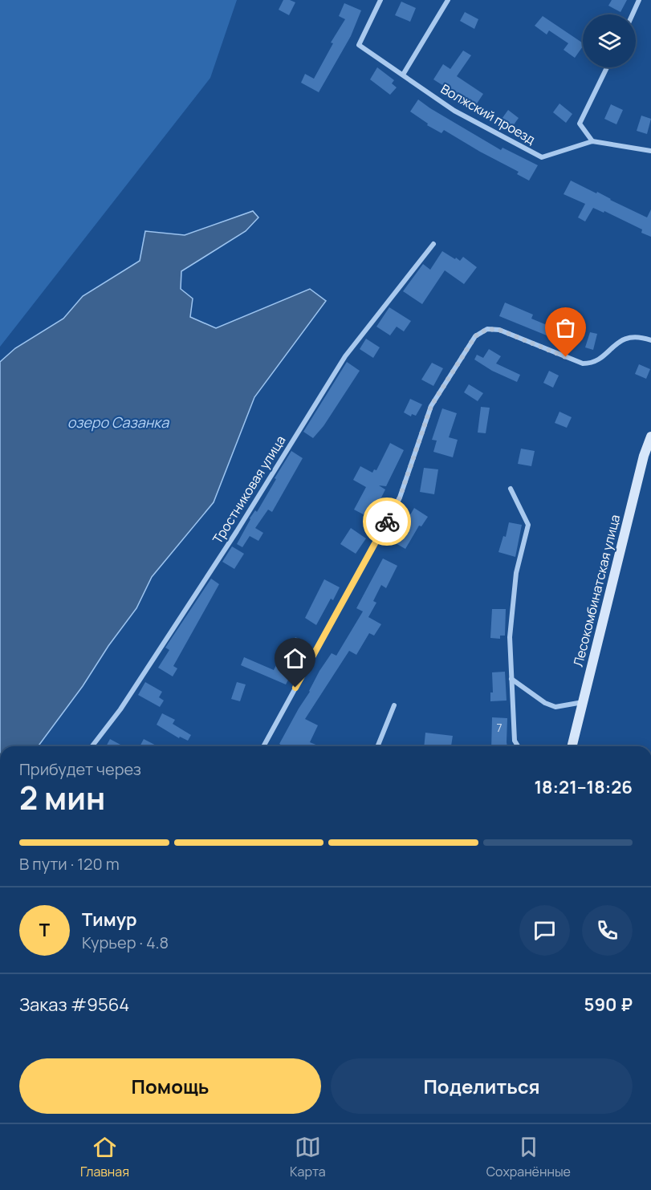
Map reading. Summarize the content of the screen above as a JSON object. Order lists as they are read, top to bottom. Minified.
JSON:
{"streets":{"street":["Волжский проезд","Тростниковая улица","Лесокомбинатская улица"]},"water":["озеро Сазанка"],"house_numbers":["7"],"page":{"heading":["2 мин","Прибудет через","18:21–18:26"],"panel":["Тимур","Курьер · 4.8","Заказ #9564","590 ₽"],"bar":"В пути · 120 m","round":"Т","buttons":["Помощь","Поделиться"],"tabs":["Главная","Карта","Сохранённые"]}}
